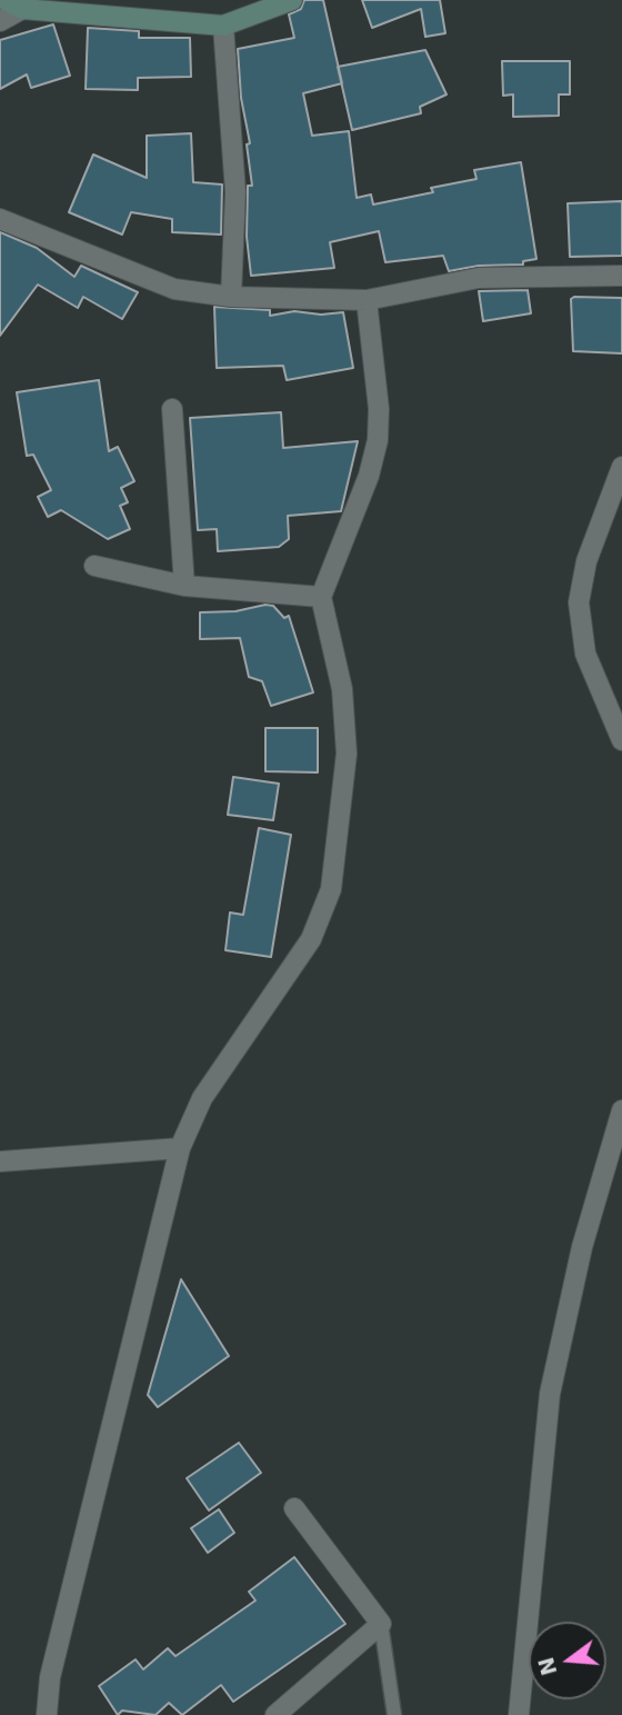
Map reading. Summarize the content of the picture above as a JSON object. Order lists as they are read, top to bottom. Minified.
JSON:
{"north":"left"}
